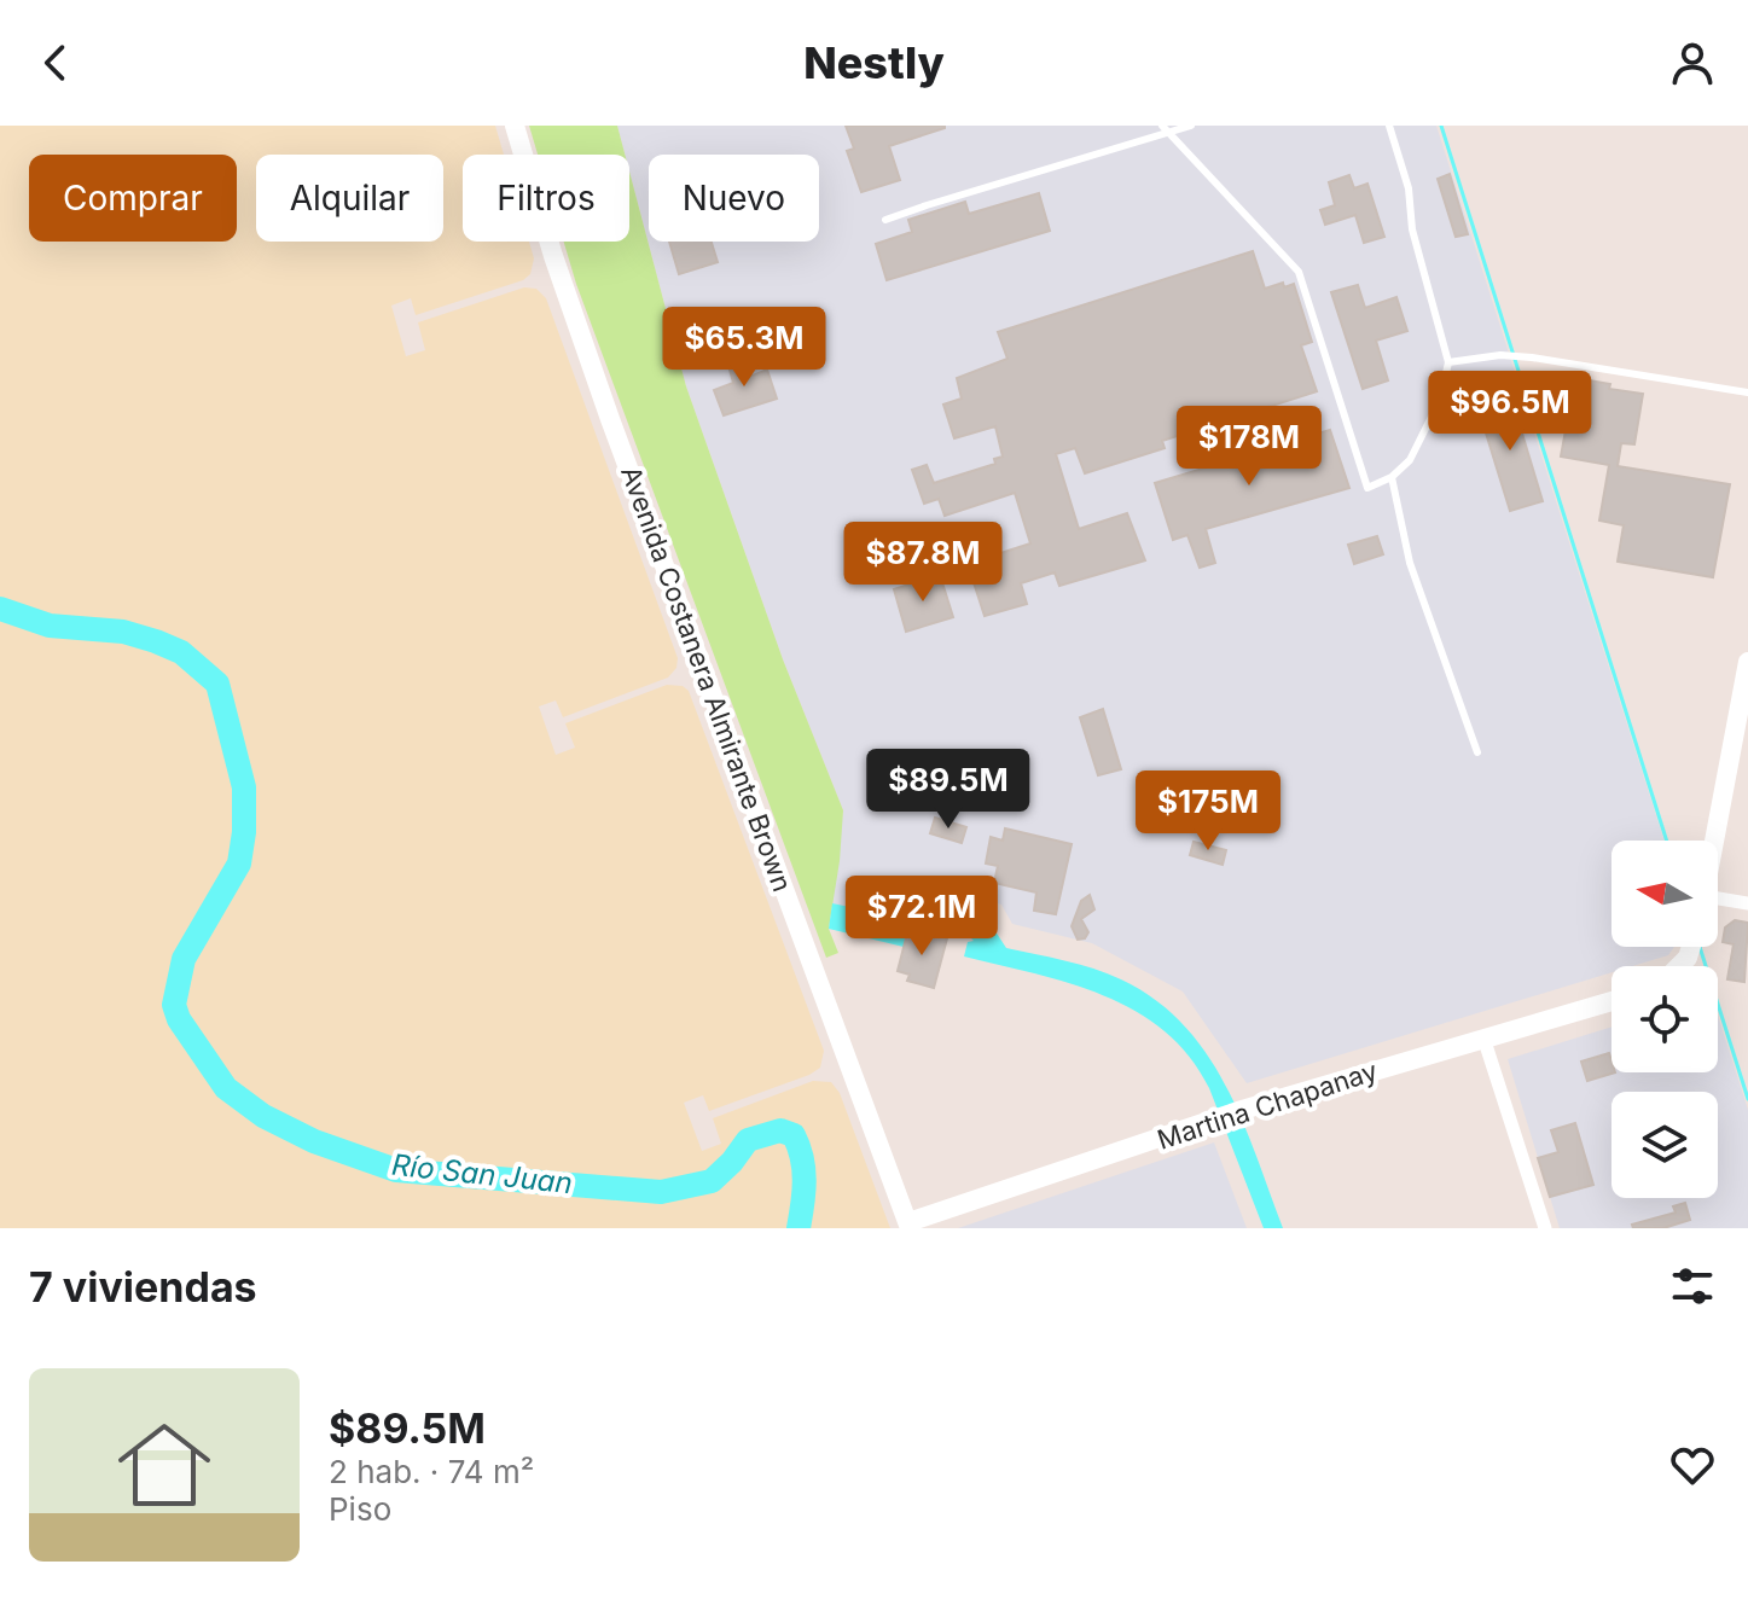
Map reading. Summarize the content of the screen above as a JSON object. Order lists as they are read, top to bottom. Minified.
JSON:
{"streets":{"main road":["Avenida Costanera Almirante Brown","Martina Chapanay"]},"crossings":[["Avenida Costanera Almirante Brown","Martina Chapanay"]],"water":["Río San Juan"],"north":"left","page":{"header":"Nestly","chip":["Comprar","Alquilar","Filtros","Nuevo"],"price":["$65.3M","$96.5M","$178M","$87.8M","$89.5M","$175M","$72.1M"],"heading":"7 viviendas","list":[{"name":"$89.5M","note":"2 hab. · 74 m² · Piso"}]}}
